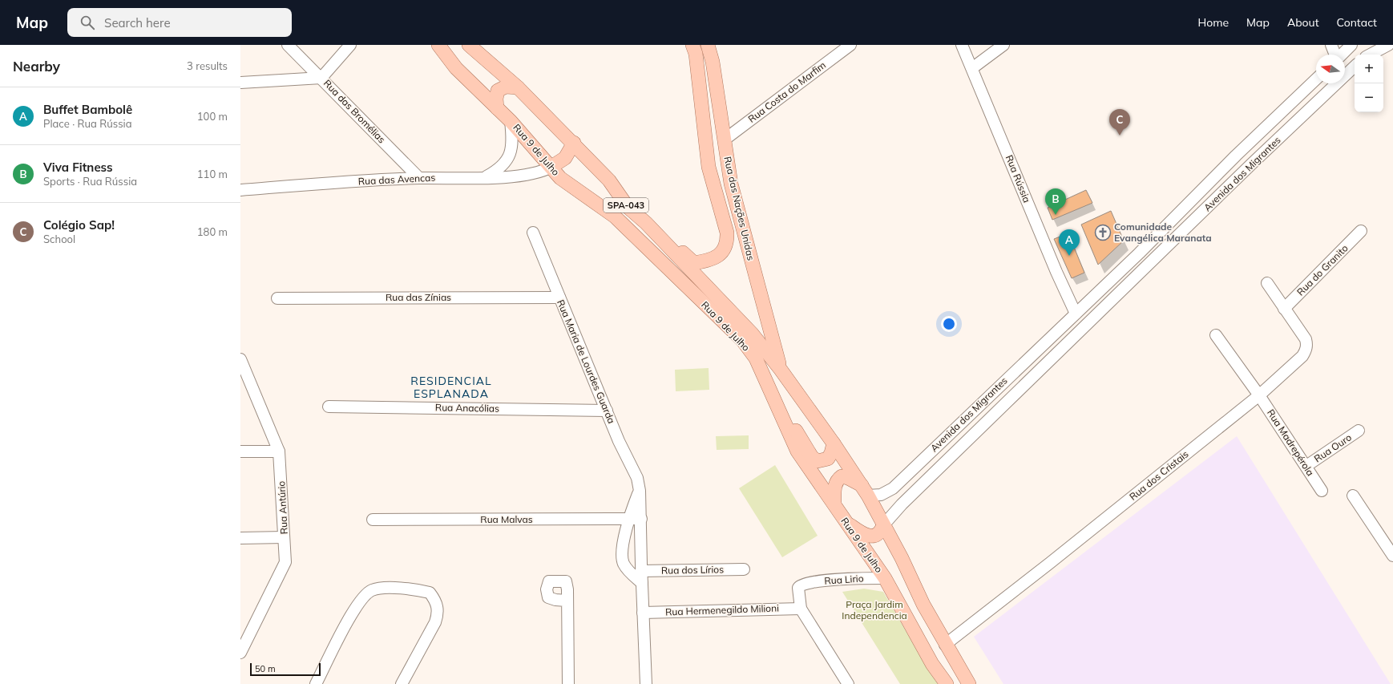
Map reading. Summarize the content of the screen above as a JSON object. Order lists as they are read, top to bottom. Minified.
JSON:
{"streets":{"main road":["Rua 9 de Julho","SPA-043","Rua das Nações Unidas"],"street":["Rua Costa do Marfim","Rua das Bromélias","Avenida dos Migrantes","Rua Rússia","Rua das Avencas","Rua do Granito","Rua das Zínias","Rua Maria de Lourdes Guarda","Rua Anacólias","Rua Madrepérola","Rua Ouro","Rua dos Cristais","Rua Antúrio","Rua Malvas","Rua dos Lírios","Rua Lirio","Rua Hermenegildo Milioni"]},"crossings":[["Rua Costa do Marfim","Rua das Nações Unidas"],["Rua das Bromélias","Rua das Avencas"],["Rua 9 de Julho","Avenida dos Migrantes"],["Rua 9 de Julho","Rua das Avencas"],["Rua 9 de Julho","Rua das Nações Unidas"],["Rua 9 de Julho","Rua dos Cristais"],["Rua 9 de Julho","Rua Lirio"],["Avenida dos Migrantes","Rua Rússia"],["Rua do Granito","Rua dos Cristais"],["Rua das Zínias","Rua Maria de Lourdes Guarda"],["Rua Maria de Lourdes Guarda","Rua Anacólias"],["Rua Maria de Lourdes Guarda","Rua Malvas"],["Rua Maria de Lourdes Guarda","Rua dos Lírios"],["Rua Maria de Lourdes Guarda","Rua Hermenegildo Milioni"],["Rua Madrepérola","Rua Ouro"],["Rua Madrepérola","Rua dos Cristais"],["Rua Lirio","Rua Hermenegildo Milioni"]],"districts":["RESIDENCIAL ESPLANADA"],"parks":["Praça Jardim Independencia"],"places":{"church":["Comunidade Evangélica Maranata"]},"scale_bar":"50 m","north":"left","page":{"header":"Map","search":"Search here","nav":["Home","Map","About","Contact"],"heading":["Nearby","3 results"],"map_buttons":["+","−"],"list":[{"mark":"A","name":"Buffet Bambolê","note":"Place · Rua Rússia","value":"100 m"},{"mark":"B","name":"Viva Fitness","note":"Sports · Rua Rússia","value":"110 m"},{"mark":"C","name":"Colégio Sap!","note":"School","value":"180 m"}],"pins":["C","B","A"],"scale":"50 m"}}
